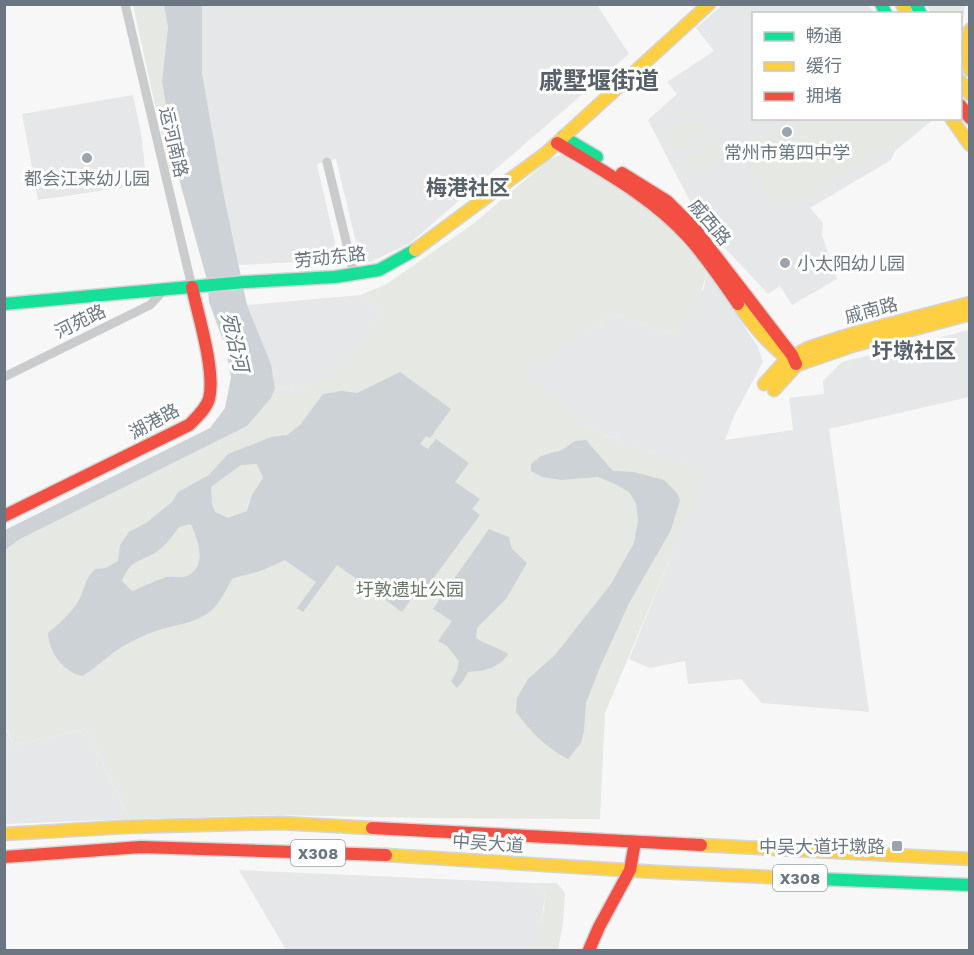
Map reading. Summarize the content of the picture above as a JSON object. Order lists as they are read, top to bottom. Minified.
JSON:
{"streets":{"main road":["戚西路","劳动东路","戚南路","湖港路","中吴大道","X308"],"street":["运河南路","河苑路"]},"crossings":[["运河南路","劳动东路"],["运河南路","湖港路"],["戚西路","劳动东路"],["戚西路","戚南路"],["劳动东路","河苑路"],["劳动东路","湖港路"]],"districts":["戚墅堰街道","梅港社区","圩墩社区"],"water":["宛沿河"],"parks":["圩敦遗址公园"],"places":{"other":["常州市第四中学","都会江来幼儿园","小太阳幼儿园"],"transit":["中吴大道圩墩路"]},"legend":["畅通","缓行","拥堵"]}
